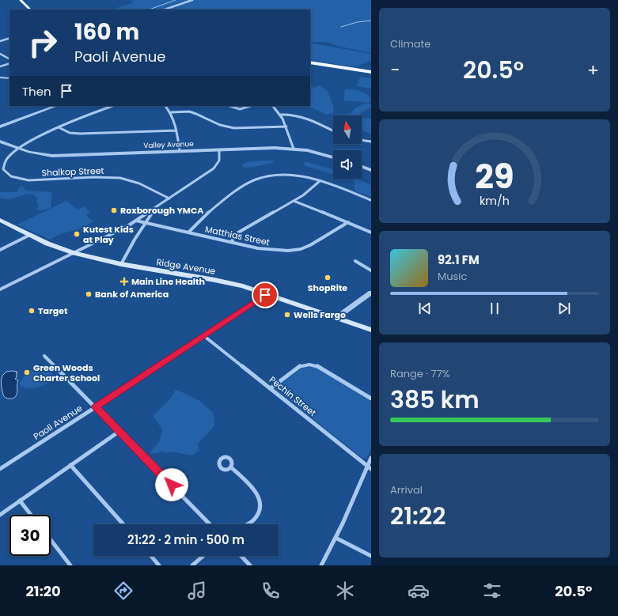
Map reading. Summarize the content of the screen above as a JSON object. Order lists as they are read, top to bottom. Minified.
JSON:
{"streets":{"main road":["Ridge Avenue"],"street":["Valley Avenue","Shalkop Street","Matthias Street","Pechin Street","Paoli Avenue"]},"crossings":[["Valley Avenue","Shalkop Street"],["Ridge Avenue","Paoli Avenue"],["Pechin Street","Paoli Avenue"]],"places":{"other":["Roxborough YMCA","Kutest Kids at Play","ShopRite","Bank of America","Target","Wells Fargo","Green Woods Charter School"],"health":["Main Line Health"]},"north":"top","page":{"tile":["Climate",["Range · 77%","385 km"],["Arrival","21:22"]],"turn":["160 m","Paoli Avenue"],"heat":["−","20.5°","+"],"then":"Then","song":["92.1 FM","Music"],"limit":"30","trip":"21:22 · 2 min · 500 m","tabs":["21:20","20.5°"],"gauge":["29","km/h"]}}
